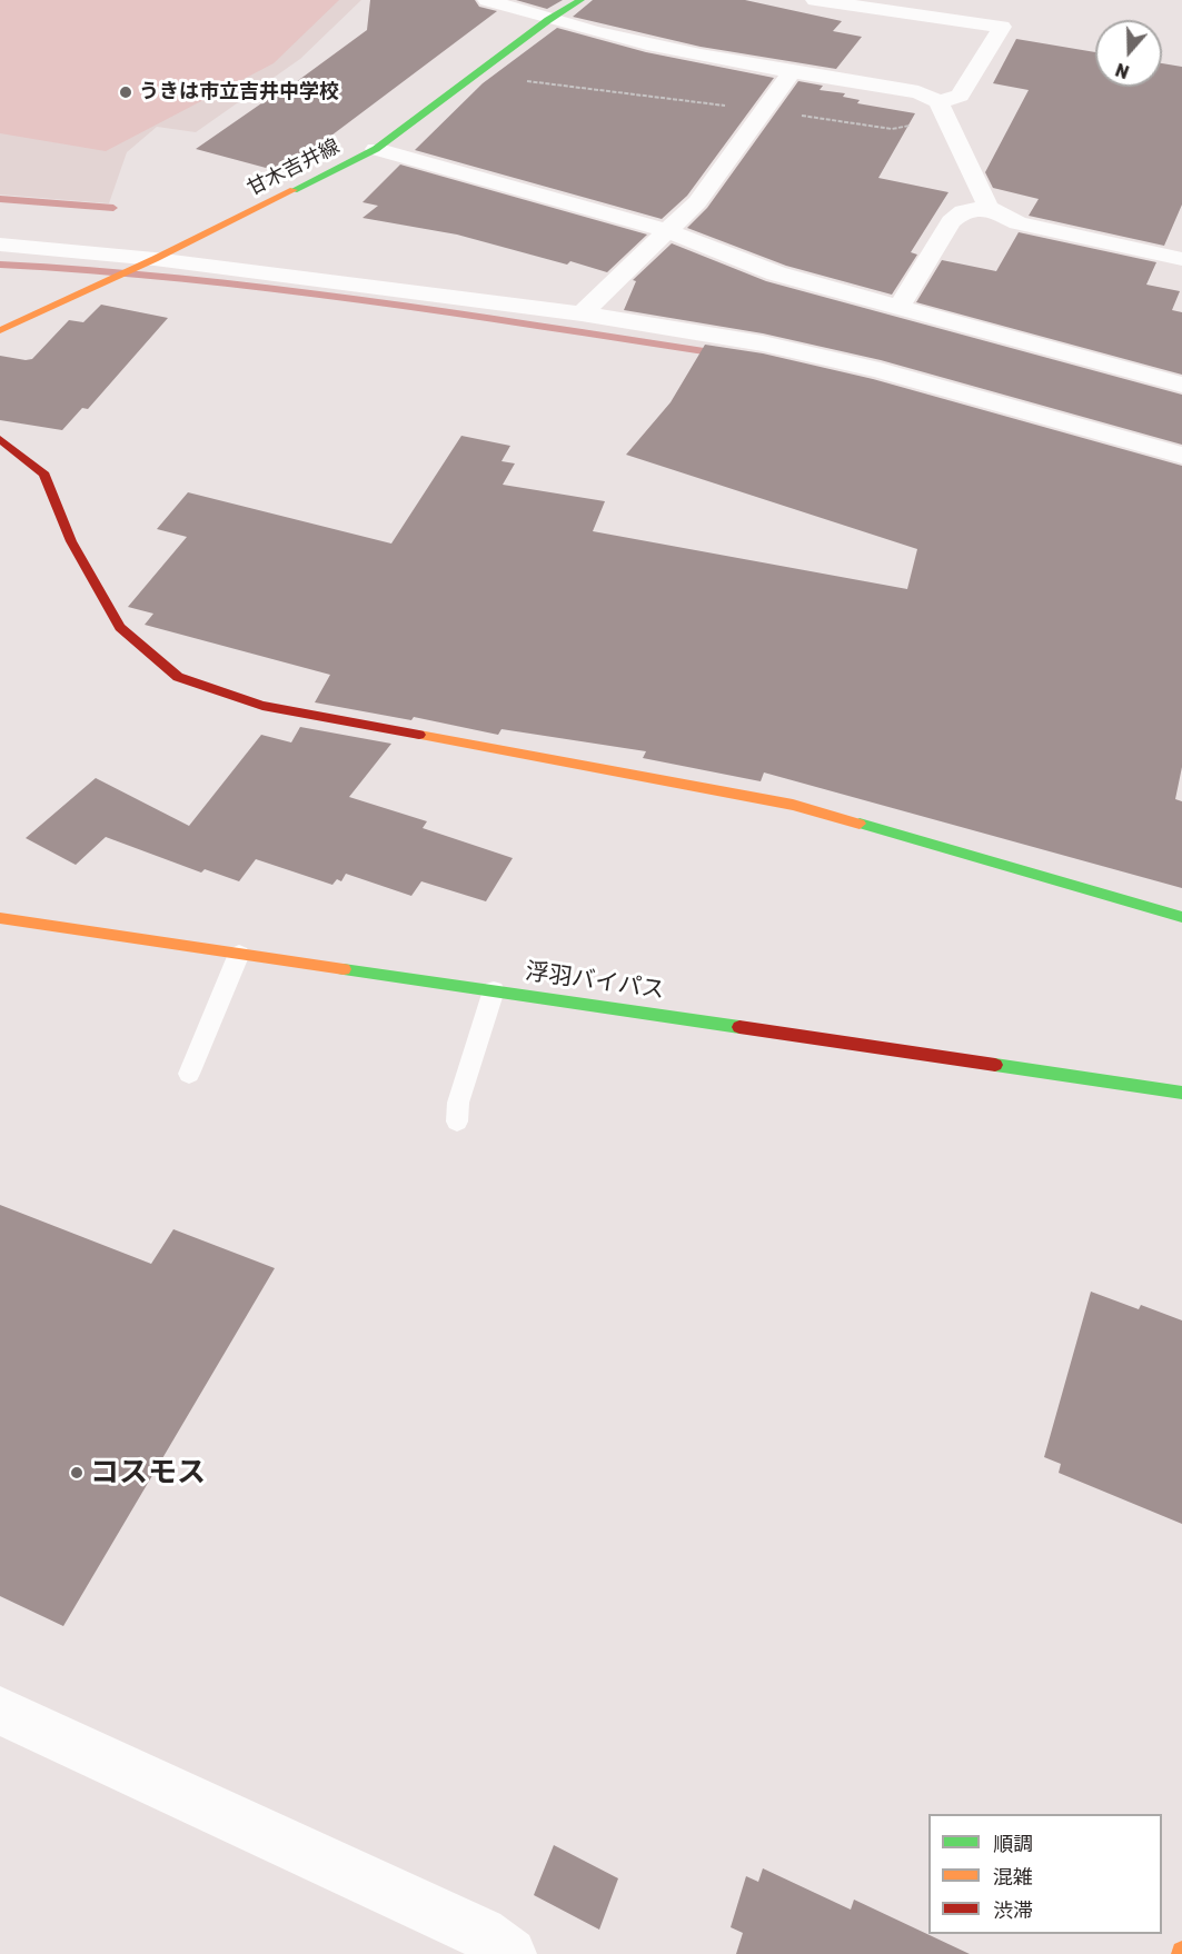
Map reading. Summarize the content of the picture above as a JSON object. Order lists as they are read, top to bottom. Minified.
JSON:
{"streets":{"main road":["甘木吉井線","浮羽バイパス"]},"places":["うきは市立吉井中学校","コスモス"],"legend":["順調","混雑","渋滞"],"north":"bottom"}
